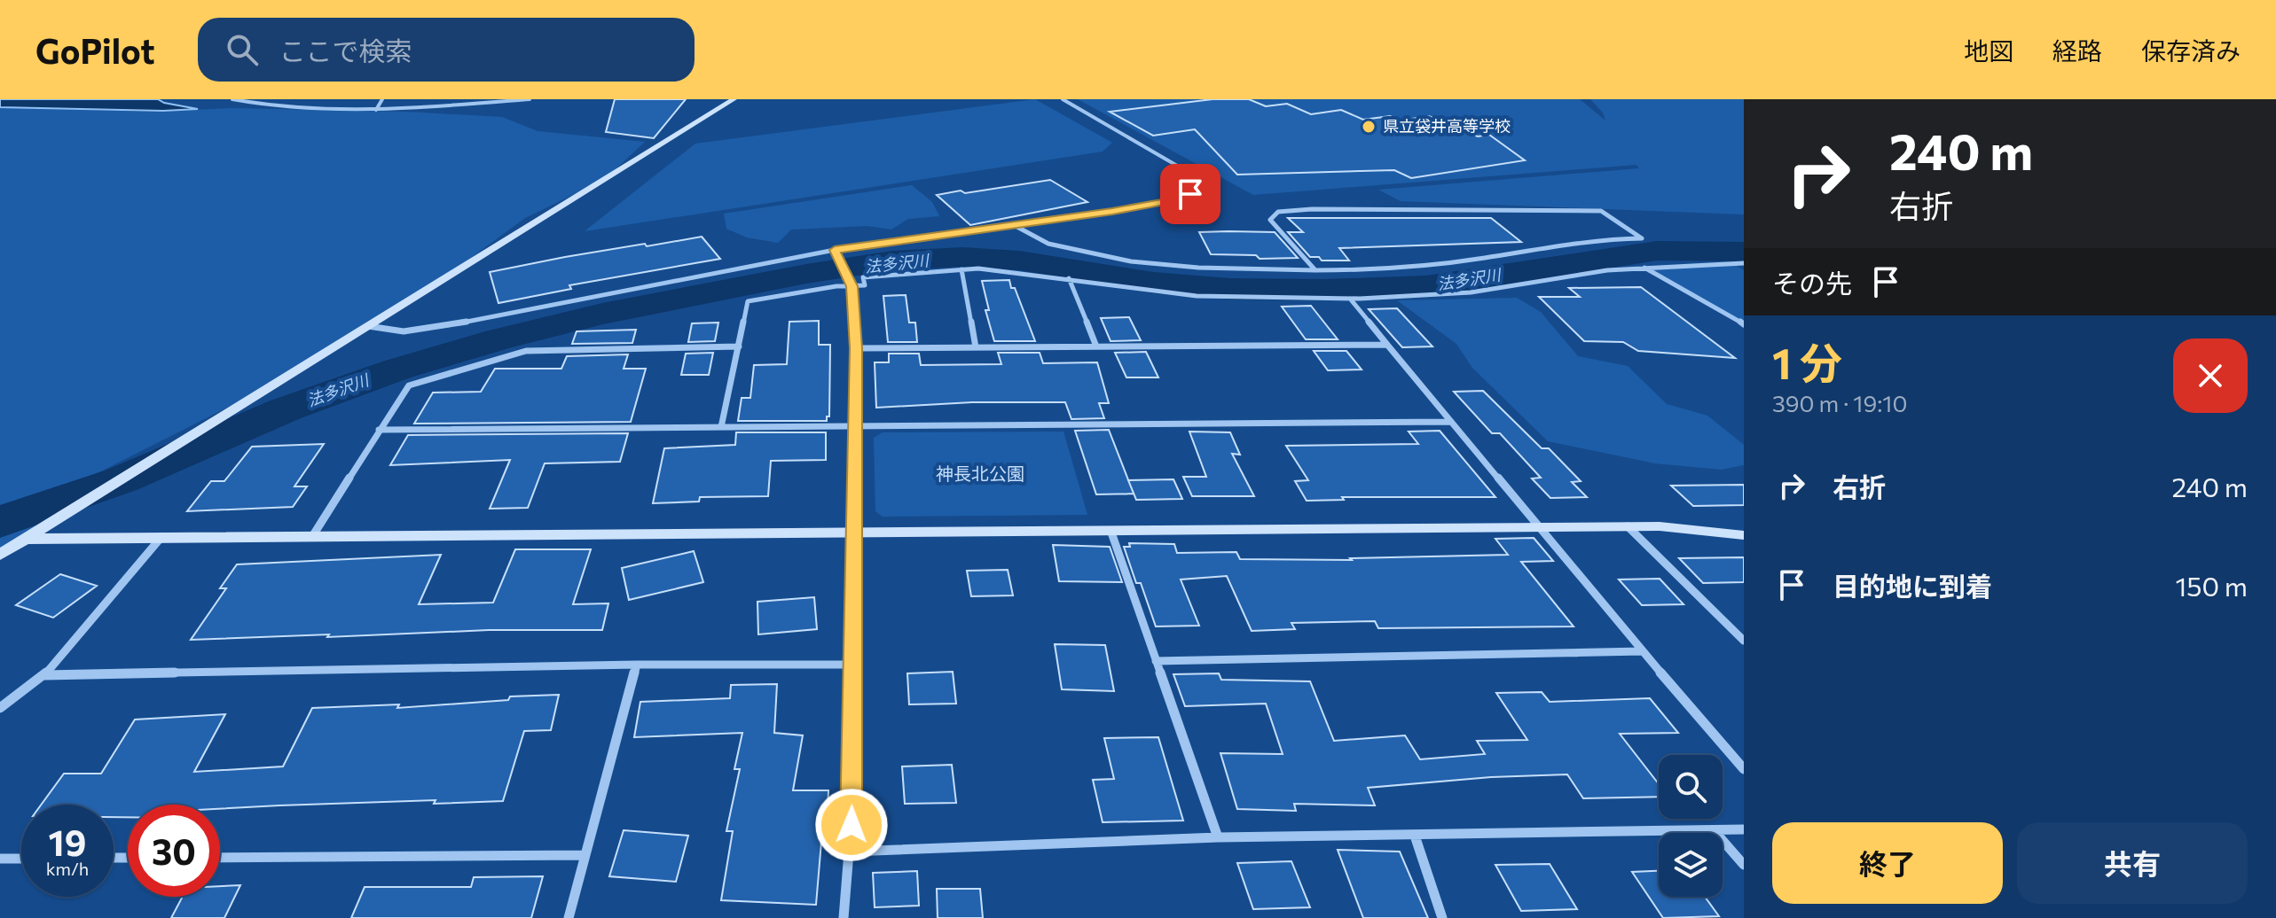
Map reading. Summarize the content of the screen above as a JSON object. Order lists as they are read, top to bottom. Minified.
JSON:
{"water":["法多沢川"],"parks":["神長北公園"],"places":["県立袋井高等学校"],"page":{"header":"GoPilot","search":"ここで検索","nav":["地図","経路","保存済み"],"turn":["240 m","右折"],"then":"その先","heading":["1 分","390 m · 19:10"],"list":[{"name":"右折","value":"240 m"},{"name":"目的地に到着","value":"150 m"}],"speed":"19 km/h","limit":"30","buttons":["終了","共有"]}}
